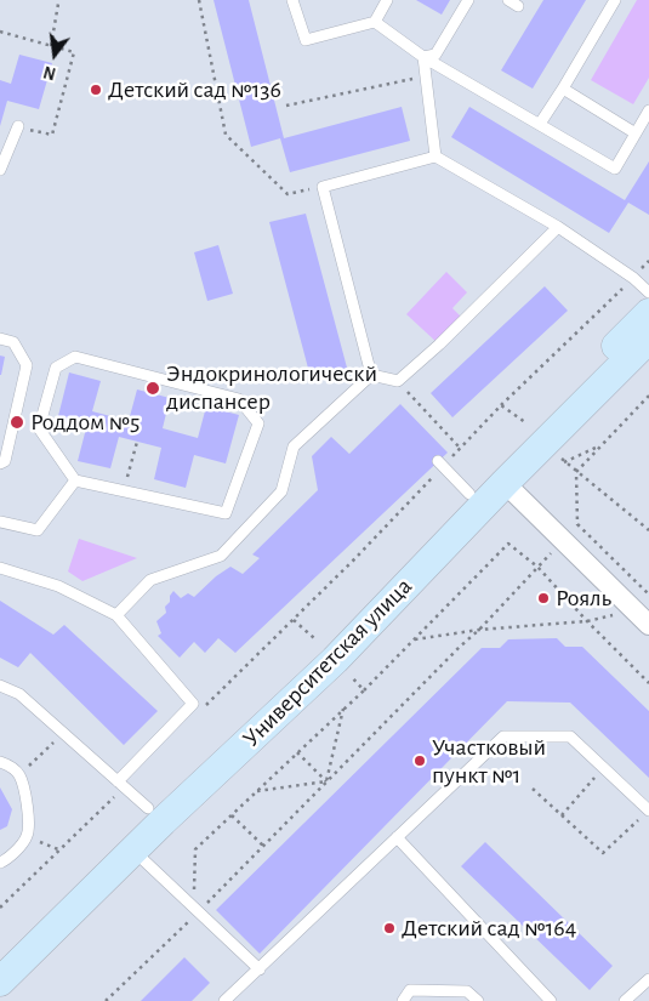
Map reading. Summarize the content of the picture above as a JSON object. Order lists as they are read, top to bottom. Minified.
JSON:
{"streets":{"main road":["Университетская улица"]},"places":["Детский сад №136","Эндокринологическй диспансер","Роддом №5","Рояль","Участковый пункт №1","Детский сад №164"],"north":"bottom"}
